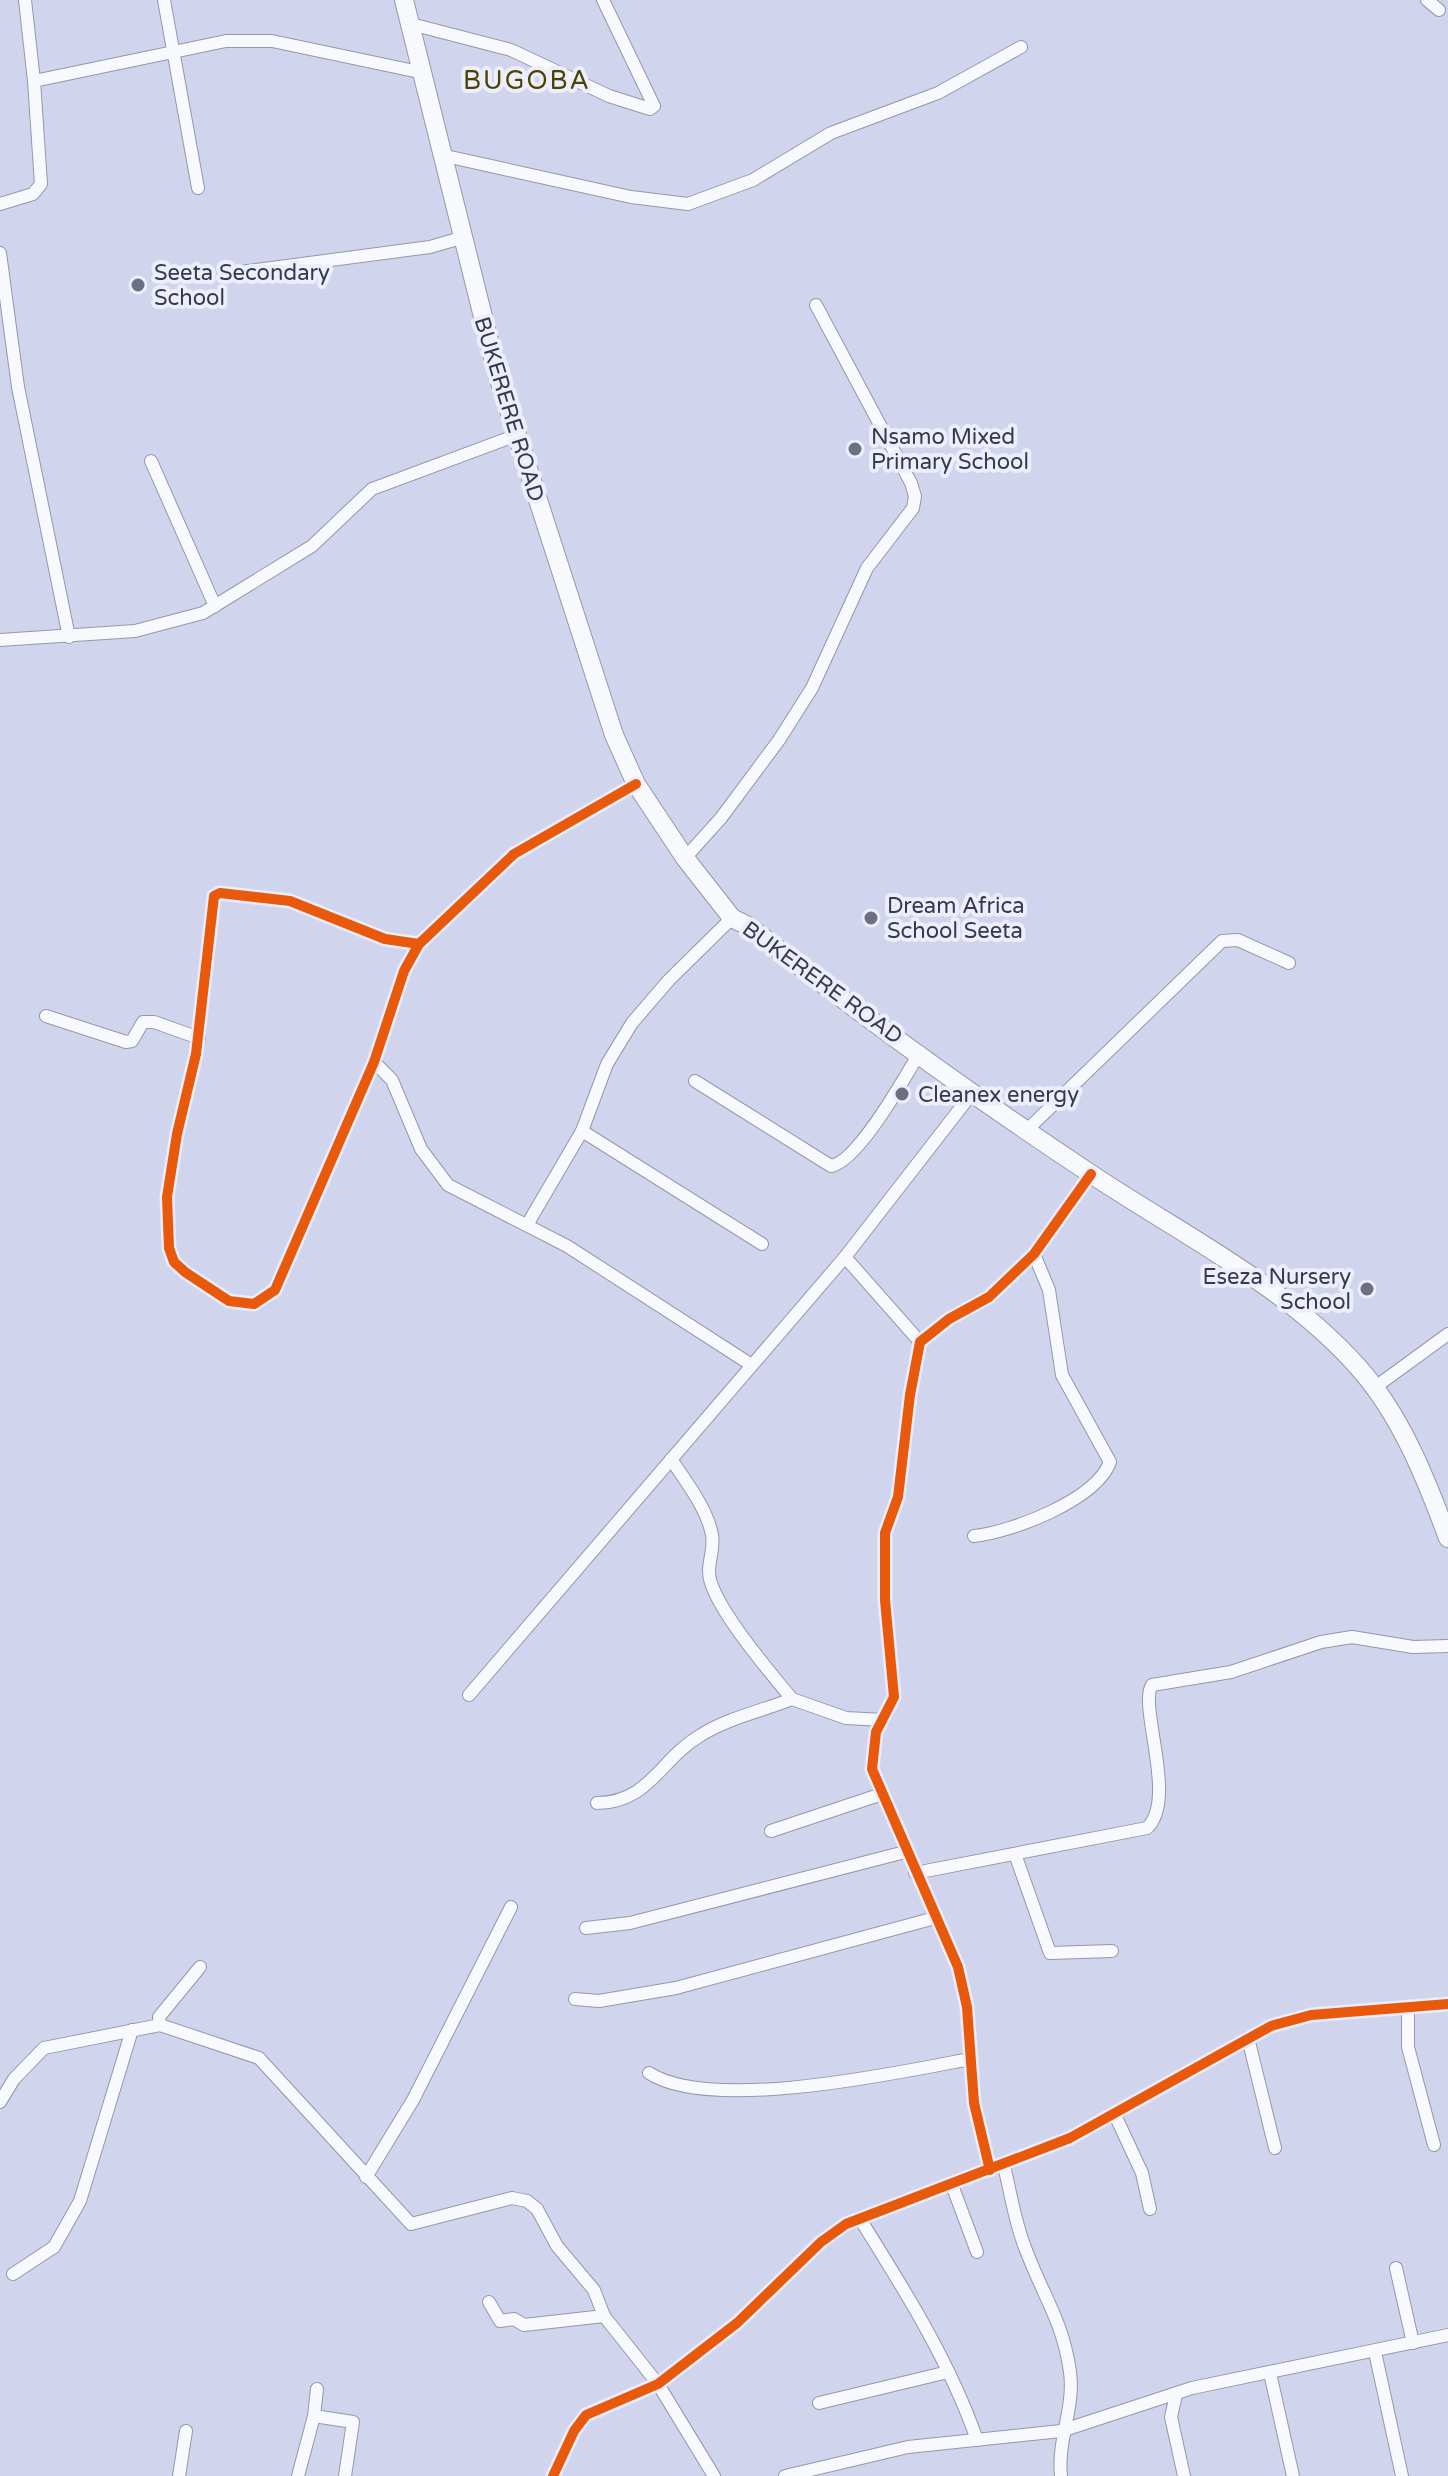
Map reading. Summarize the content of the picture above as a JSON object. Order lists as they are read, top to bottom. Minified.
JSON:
{"streets":{"main road":["BUKERERE ROAD"]},"districts":["BUGOBA"],"places":["Seeta Secondary School","Nsamo Mixed Primary School","Dream Africa School Seeta","Cleanex energy","Eseza Nursery School"]}
